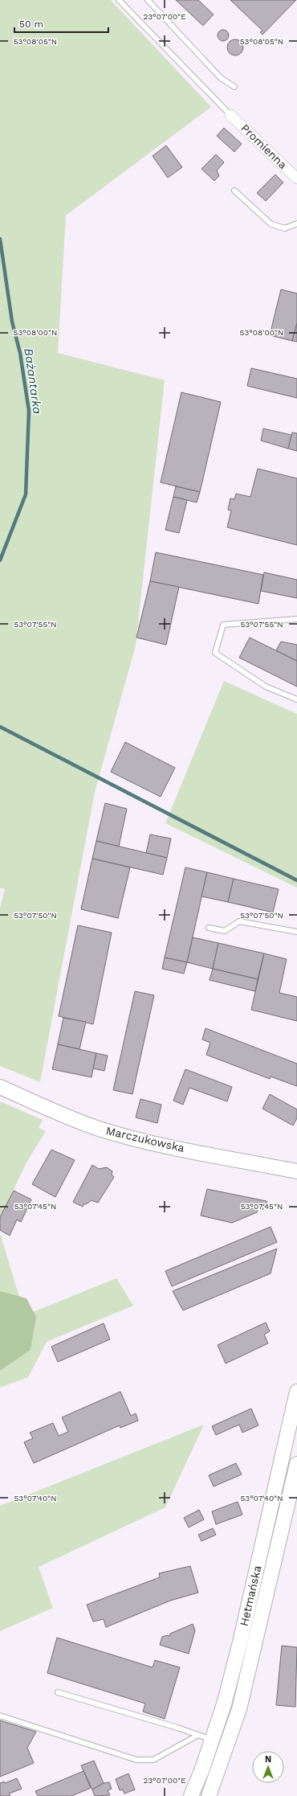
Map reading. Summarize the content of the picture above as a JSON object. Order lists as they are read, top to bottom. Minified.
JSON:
{"streets":{"main road":["Marczukowska","Hetmańska"],"street":["Promienna"]},"water":["Bażantarka"],"scale_bar":"50 m","north":"top","coordinates":["23°07'00\"E","53°08'05\"N","53°08'00\"N","53°07'55\"N","53°07'50\"N","53°07'45\"N","53°07'40\"N"]}
